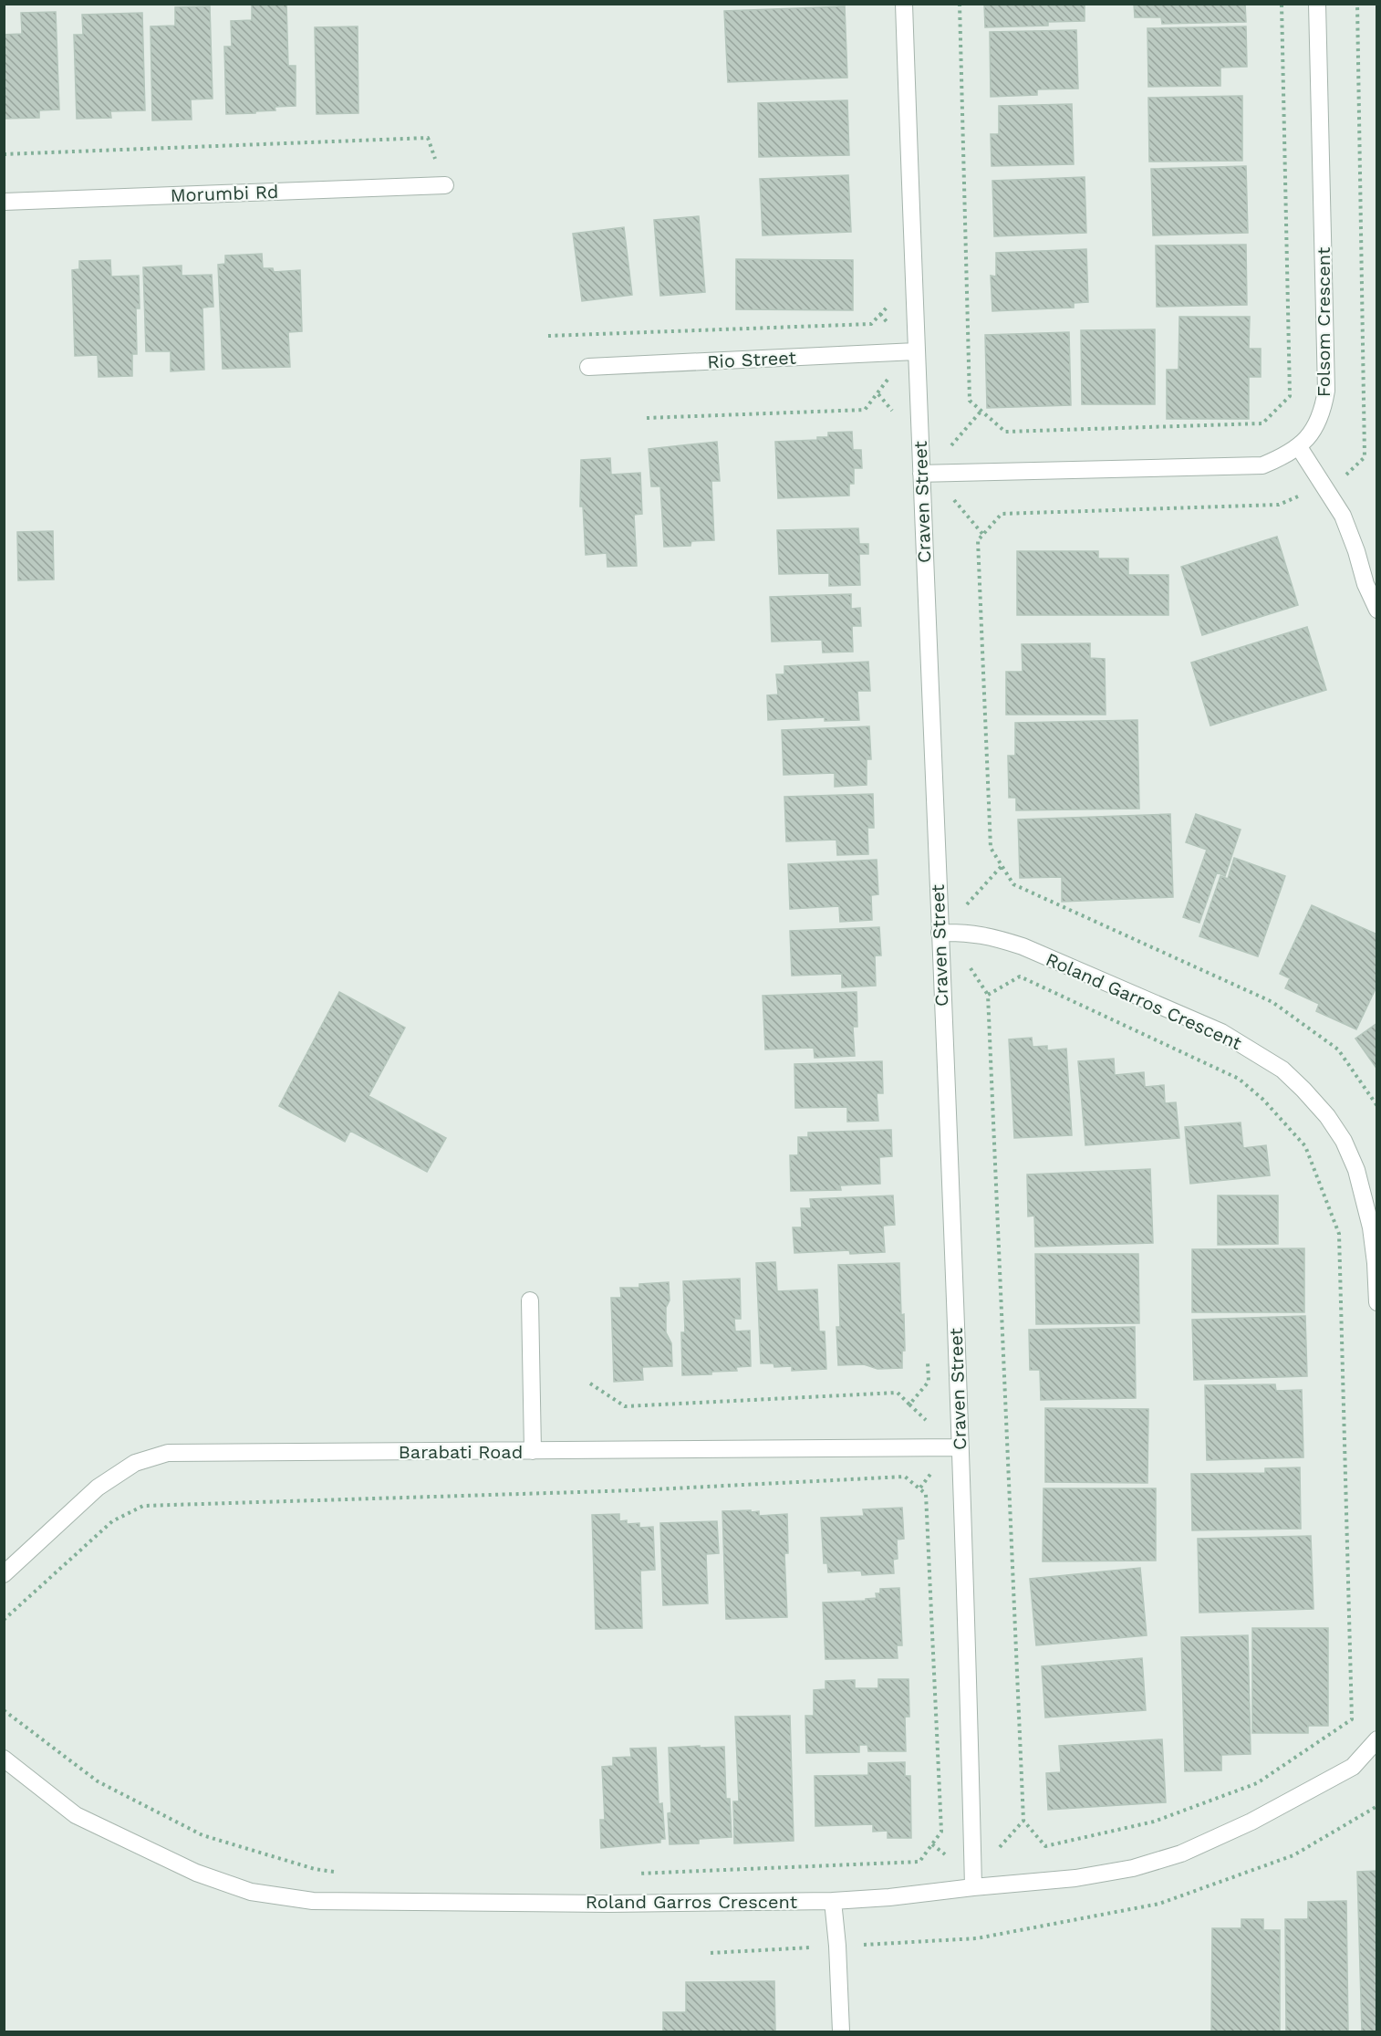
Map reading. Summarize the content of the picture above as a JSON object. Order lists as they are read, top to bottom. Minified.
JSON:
{"streets":{"street":["Morumbi Rd","Folsom Crescent","Rio Street","Craven Street","Roland Garros Crescent","Barabati Road"]},"crossings":[["Folsom Crescent","Craven Street"],["Rio Street","Craven Street"],["Craven Street","Roland Garros Crescent"],["Craven Street","Barabati Road"]]}
